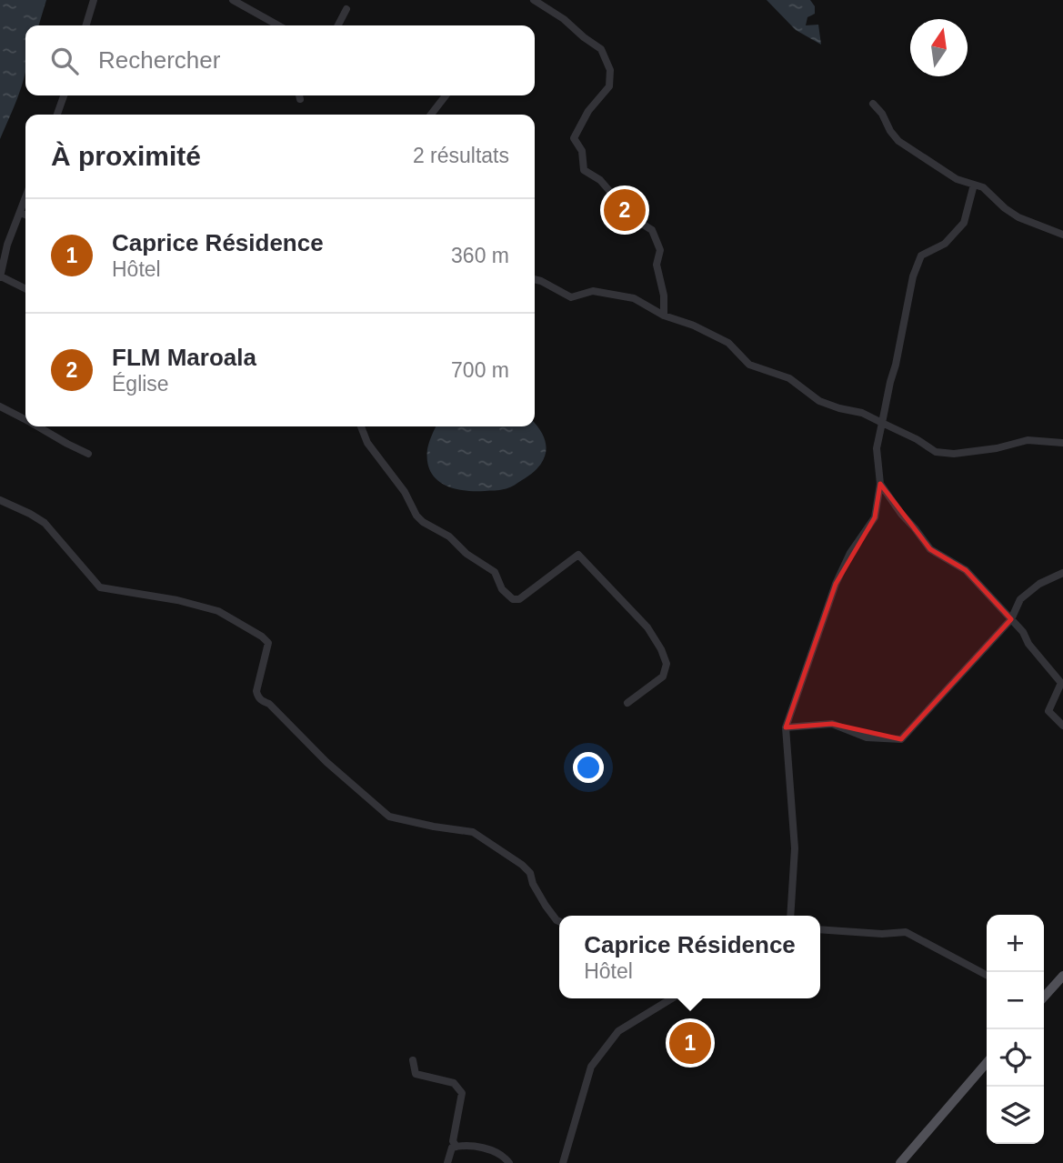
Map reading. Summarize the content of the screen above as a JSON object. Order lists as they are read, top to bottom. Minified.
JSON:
{"north":"top","page":{"search":"Rechercher","heading":["À proximité","2 résultats"],"pins":["2","1"],"list":[{"mark":"1","name":"Caprice Résidence","note":"Hôtel","value":"360 m"},{"mark":"2","name":"FLM Maroala","note":"Église","value":"700 m"}],"map_buttons":["+","−"],"popup":["Caprice Résidence","Hôtel"]}}
